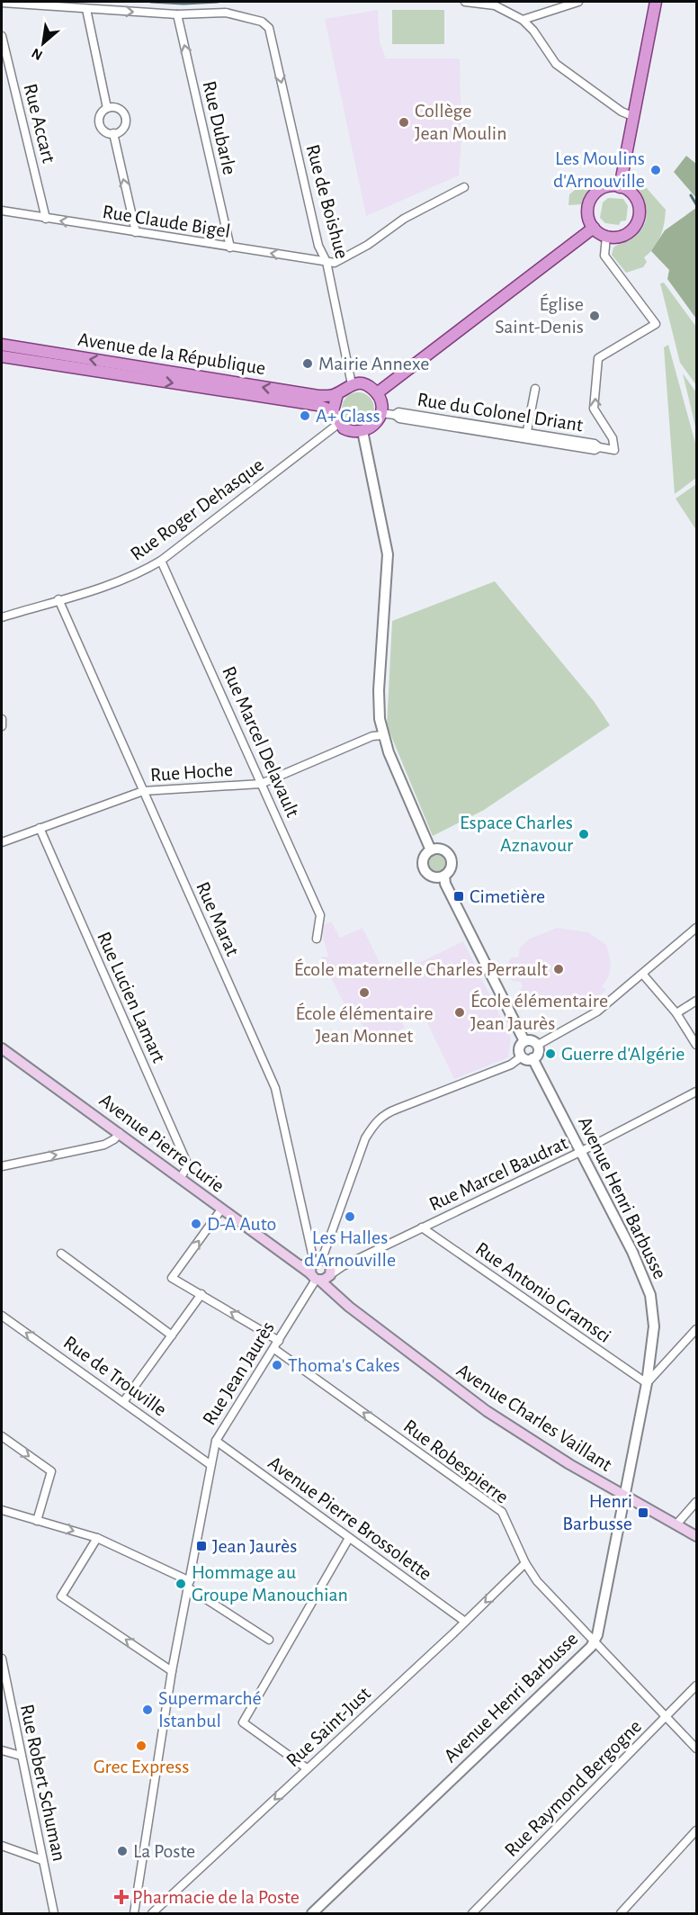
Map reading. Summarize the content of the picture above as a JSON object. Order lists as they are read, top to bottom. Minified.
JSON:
{"streets":{"main road":["Avenue de la République","Avenue Pierre Curie","Avenue Charles Vaillant"],"street":["Rue Accart","Rue Dubarle","Rue de Boishue","Rue Claude Bigel","Rue du Colonel Driant","Rue Roger Dehasque","Rue Marcel Delavault","Rue Hoche","Rue Marat","Rue Lucien Lamart","Rue Marcel Baudrat","Avenue Henri Barbusse","Rue Antonio Gramsci","Rue Jean Jaurès","Rue de Trouville","Rue Robespierre","Avenue Pierre Brossolette","Rue Saint-Just","Rue Robert Schuman","Rue Raymond Bergogne"]},"crossings":[["Rue Accart","Rue Claude Bigel"],["Rue Dubarle","Rue de Boishue"],["Rue Dubarle","Rue Claude Bigel"],["Rue de Boishue","Rue Claude Bigel"],["Rue de Boishue","Avenue de la République"],["Rue de Boishue","Rue du Colonel Driant"],["Rue de Boishue","Rue Roger Dehasque"],["Avenue de la République","Rue du Colonel Driant"],["Avenue de la République","Rue Roger Dehasque"],["Rue du Colonel Driant","Rue Roger Dehasque"],["Rue Roger Dehasque","Rue Marcel Delavault"],["Rue Roger Dehasque","Rue Marat"],["Rue Marcel Delavault","Rue Hoche"],["Rue Hoche","Rue Marat"],["Rue Hoche","Rue Lucien Lamart"],["Rue Marat","Avenue Pierre Curie"],["Rue Marat","Rue Jean Jaurès"],["Rue Marat","Avenue Charles Vaillant"],["Rue Lucien Lamart","Avenue Pierre Curie"],["Avenue Pierre Curie","Rue Jean Jaurès"],["Avenue Pierre Curie","Avenue Charles Vaillant"],["Rue Marcel Baudrat","Avenue Henri Barbusse"],["Rue Marcel Baudrat","Rue Antonio Gramsci"],["Avenue Henri Barbusse","Rue Antonio Gramsci"],["Avenue Henri Barbusse","Rue Jean Jaurès"],["Avenue Henri Barbusse","Avenue Charles Vaillant"],["Avenue Henri Barbusse","Rue Robespierre"],["Rue Jean Jaurès","Rue de Trouville"],["Rue Jean Jaurès","Avenue Charles Vaillant"],["Rue Jean Jaurès","Rue Robespierre"],["Rue Jean Jaurès","Avenue Pierre Brossolette"],["Rue Robespierre","Rue Saint-Just"],["Rue Robespierre","Rue Raymond Bergogne"],["Avenue Pierre Brossolette","Rue Saint-Just"]],"one_way":["Rue Dubarle","Rue de Boishue","Rue Claude Bigel","Rue de Trouville","Rue Robespierre","Rue Saint-Just"],"places":{"other":["Collège Jean Moulin","Les Moulins d'Arnouville","Église Saint-Denis","Mairie Annexe","A+ Glass","Espace Charles Aznavour","École maternelle Charles Perrault","École élémentaire Jean Monnet","École élémentaire Jean Jaurès","Guerre d'Algérie","Les Halles d'Arnouville","D-A Auto","Thoma's Cakes","Hommage au Groupe Manouchian","Supermarché Istanbul","Grec Express","La Poste"],"transit":["Cimetière","Henri Barbusse","Jean Jaurès"],"health":["Pharmacie de la Poste"]},"north":"bottom left"}
